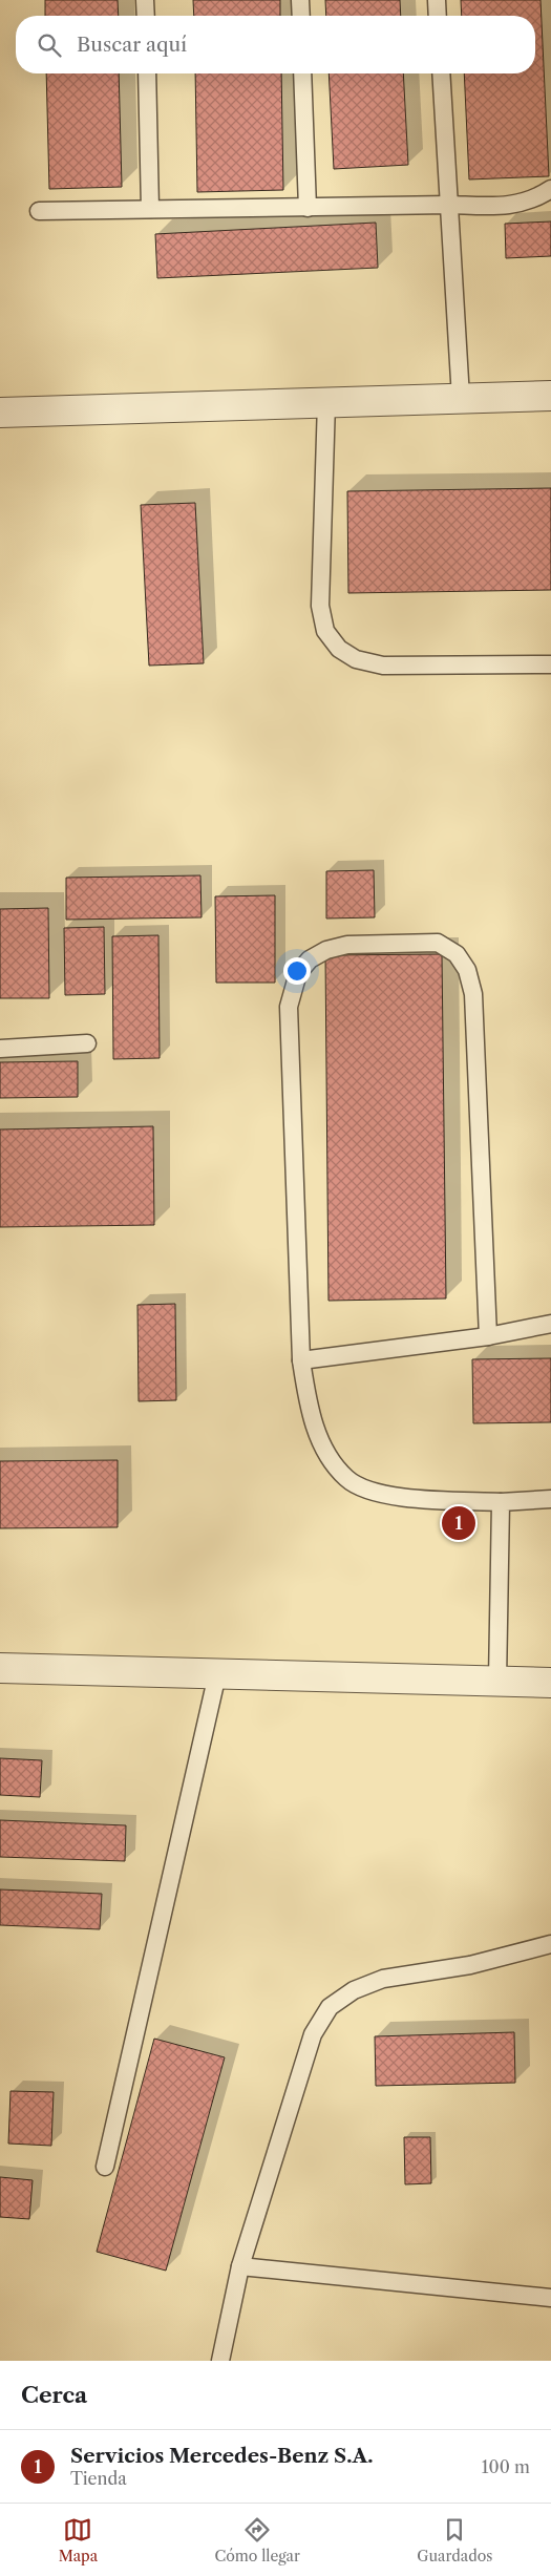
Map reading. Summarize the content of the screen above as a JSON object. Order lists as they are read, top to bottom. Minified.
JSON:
{"page":{"search":"Buscar aquí","pins":"1","heading":"Cerca","list":[{"mark":"1","name":"Servicios Mercedes-Benz S.A.","note":"Tienda","value":"100 m"}],"nav":["Mapa","Cómo llegar","Guardados"]}}
